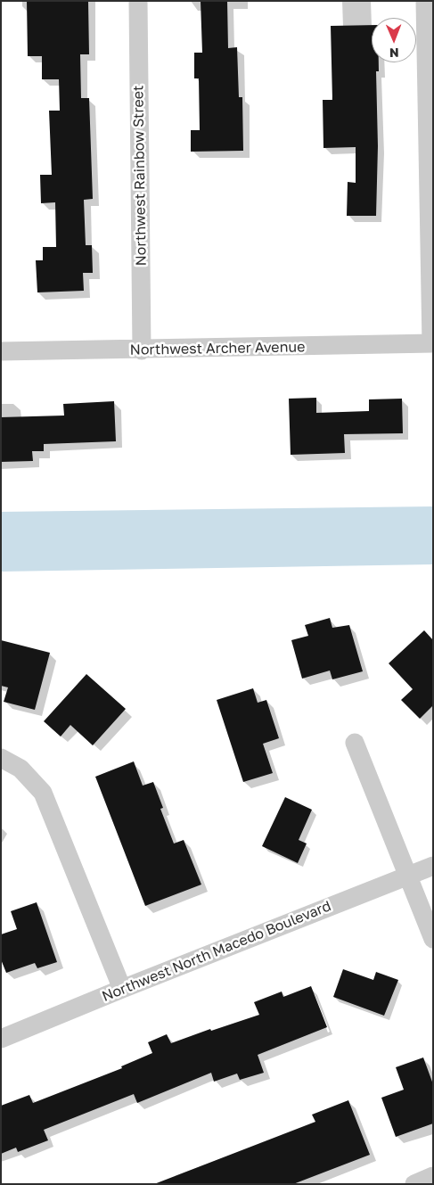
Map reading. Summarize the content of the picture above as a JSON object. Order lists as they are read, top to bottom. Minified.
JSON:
{"streets":{"street":["Northwest Rainbow Street","Northwest Archer Avenue","Northwest North Macedo Boulevard"]},"crossings":[["Northwest Rainbow Street","Northwest Archer Avenue"]],"north":"bottom"}
